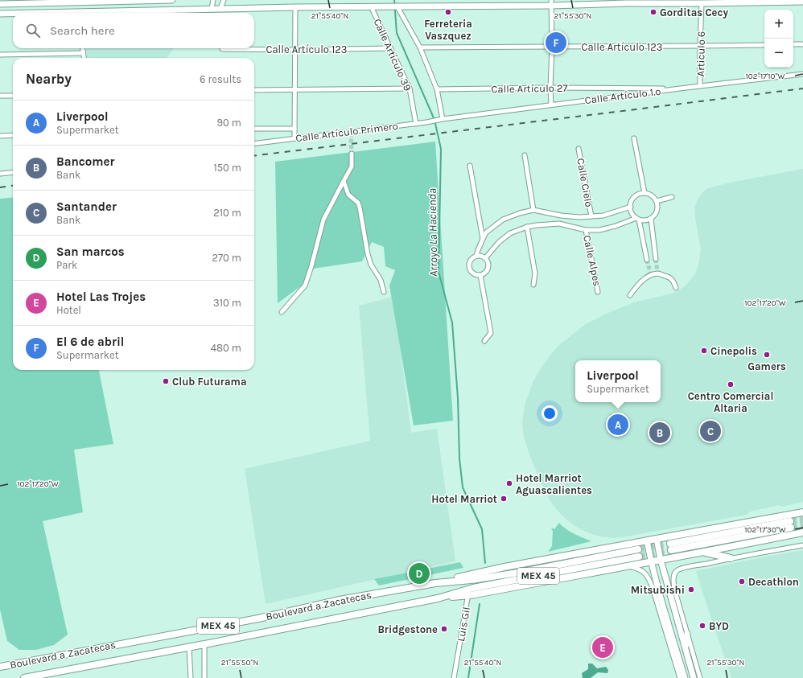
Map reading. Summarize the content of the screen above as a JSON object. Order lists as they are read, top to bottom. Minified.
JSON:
{"streets":{"main road":["MEX 45","Boulevard a Zacatecas"],"street":["Calle Artículo 123","Articulo 6","Calle Artículo 39","Calle Artículo 27","Calle Artículo 1.º","Calle Artículo Primero","Calle Cielo","Calle Alpes","Luis Gil"]},"crossings":[["Calle Artículo 123","Articulo 6"],["Calle Artículo 123","Calle Artículo 39"],["Articulo 6","Calle Artículo 1.º"],["Calle Artículo 39","Calle Artículo Primero"],["Calle Artículo 27","Calle Artículo 1.º"],["Calle Artículo 1.º","Calle Artículo Primero"],["Boulevard a Zacatecas","Luis Gil"]],"water":["Arroyo La Hacienda"],"places":["Ferreteria Vaszquez","Gorditas Cecy","Cinepolis","Gamers","Club Futurama","Centro Comercial Altaria","Hotel Marriot Aguascalientes","Hotel Marriot","Decathlon","Mitsubishi","BYD","Bridgestone"],"page":{"map_buttons":["+","−"],"search":"Search here","pins":["F","A","C","B","D","E"],"heading":["Nearby","6 results"],"list":[{"mark":"A","name":"Liverpool","note":"Supermarket","value":"90 m"},{"mark":"B","name":"Bancomer","note":"Bank","value":"150 m"},{"mark":"C","name":"Santander","note":"Bank","value":"210 m"},{"mark":"D","name":"San marcos","note":"Park","value":"270 m"},{"mark":"E","name":"Hotel Las Trojes","note":"Hotel","value":"310 m"},{"mark":"F","name":"El 6 de abril","note":"Supermarket","value":"480 m"}],"popup":["Liverpool","Supermarket"]},"coordinates":["21°55'40\"N","21°55'30\"N","102°17'10\"W","102°17'20\"W","102°17'30\"W","21°55'50\"N"]}
